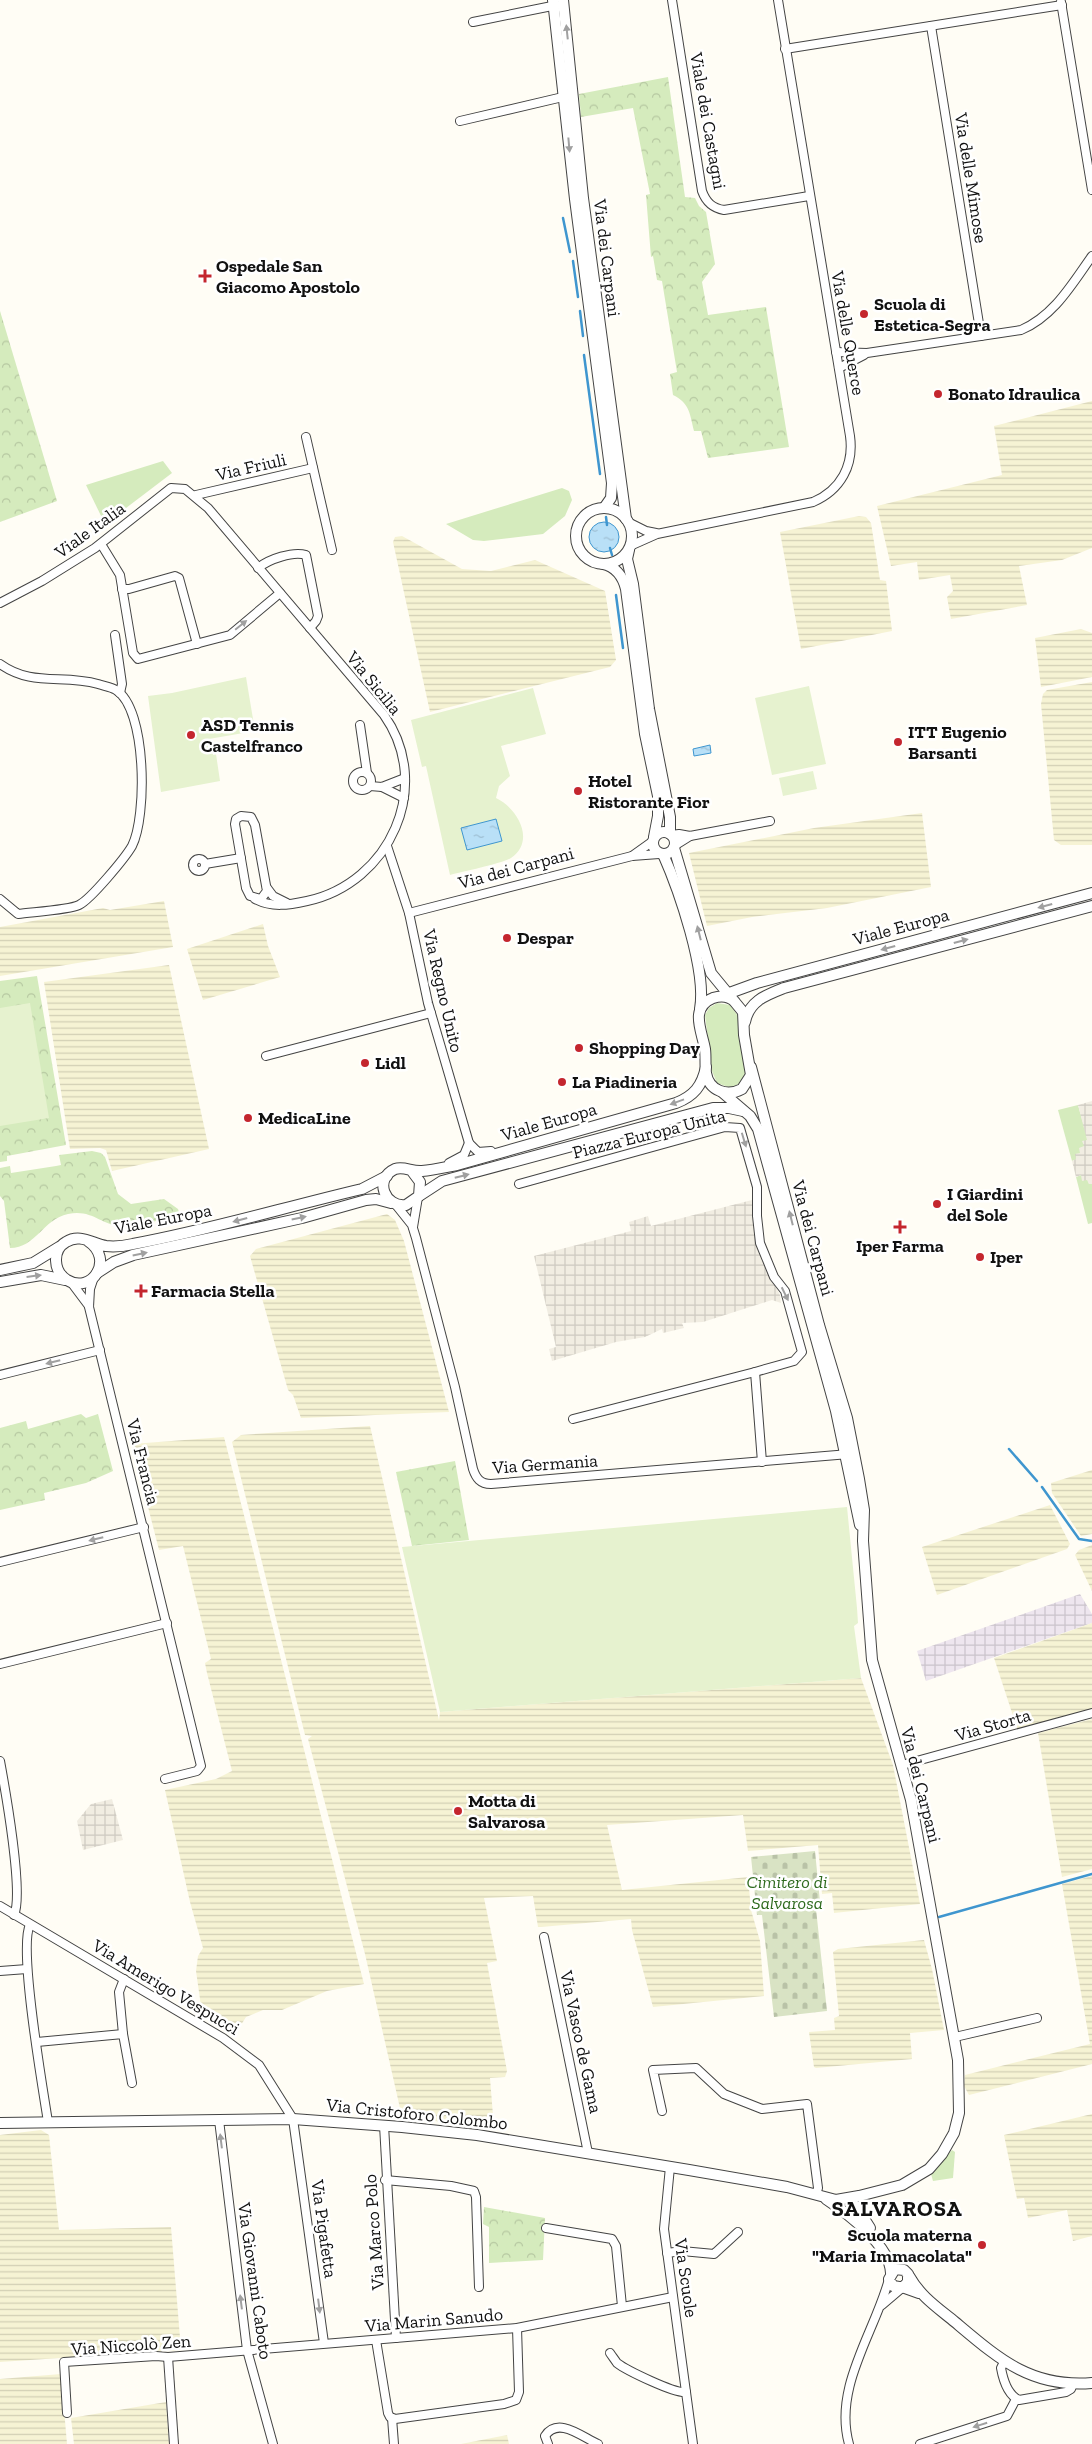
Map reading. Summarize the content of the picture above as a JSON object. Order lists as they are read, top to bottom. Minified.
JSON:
{"streets":{"street":["Viale dei Castagni","Via delle Mimose","Via dei Carpani","Via delle Querce","Via Friuli","Viale Italia","Via Sicilia","Viale Europa","Via Regno Unito","Piazza Europa Unita","Via Francia","Via Germania","Via Storta","Via Amerigo Vespucci","Via Vasco de Gama","Via Cristoforo Colombo","Via Pigafetta","Via Marco Polo","Via Scuole","Via Giovanni Caboto","Via Marin Sanudo","Via Niccolò Zen"]},"crossings":[["Viale dei Castagni","Via delle Querce"],["Via dei Carpani","Via delle Querce"],["Via dei Carpani","Viale Europa"],["Via dei Carpani","Via Regno Unito"],["Via dei Carpani","Via Germania"],["Via dei Carpani","Via Storta"],["Via dei Carpani","Via Cristoforo Colombo"],["Via Friuli","Viale Italia"],["Via Friuli","Via Sicilia"],["Viale Italia","Via Sicilia"],["Via Sicilia","Via Regno Unito"],["Viale Europa","Via Francia"],["Viale Europa","Via Germania"],["Via Amerigo Vespucci","Via Cristoforo Colombo"],["Via Amerigo Vespucci","Via Pigafetta"],["Via Vasco de Gama","Via Cristoforo Colombo"],["Via Cristoforo Colombo","Via Pigafetta"],["Via Cristoforo Colombo","Via Marco Polo"],["Via Cristoforo Colombo","Via Scuole"],["Via Cristoforo Colombo","Via Giovanni Caboto"],["Via Pigafetta","Via Marin Sanudo"],["Via Marco Polo","Via Marin Sanudo"],["Via Scuole","Via Marin Sanudo"],["Via Giovanni Caboto","Via Marin Sanudo"],["Via Giovanni Caboto","Via Niccolò Zen"],["Via Marin Sanudo","Via Niccolò Zen"]],"one_way":["Via Pigafetta","Via Giovanni Caboto"],"districts":["SALVAROSA"],"parks":["Cimitero di Salvarosa"],"places":{"health":["Ospedale San Giacomo Apostolo","Iper Farma","Farmacia Stella"],"other":["Scuola di Estetica-Segra","Bonato Idraulica","ASD Tennis Castelfranco","ITT Eugenio Barsanti","Hotel Ristorante Fior","Despar","Shopping Day","Lidl","La Piadineria","MedicaLine","I Giardini del Sole","Iper","Motta di Salvarosa","Scuola materna \"Maria Immacolata\""]}}
